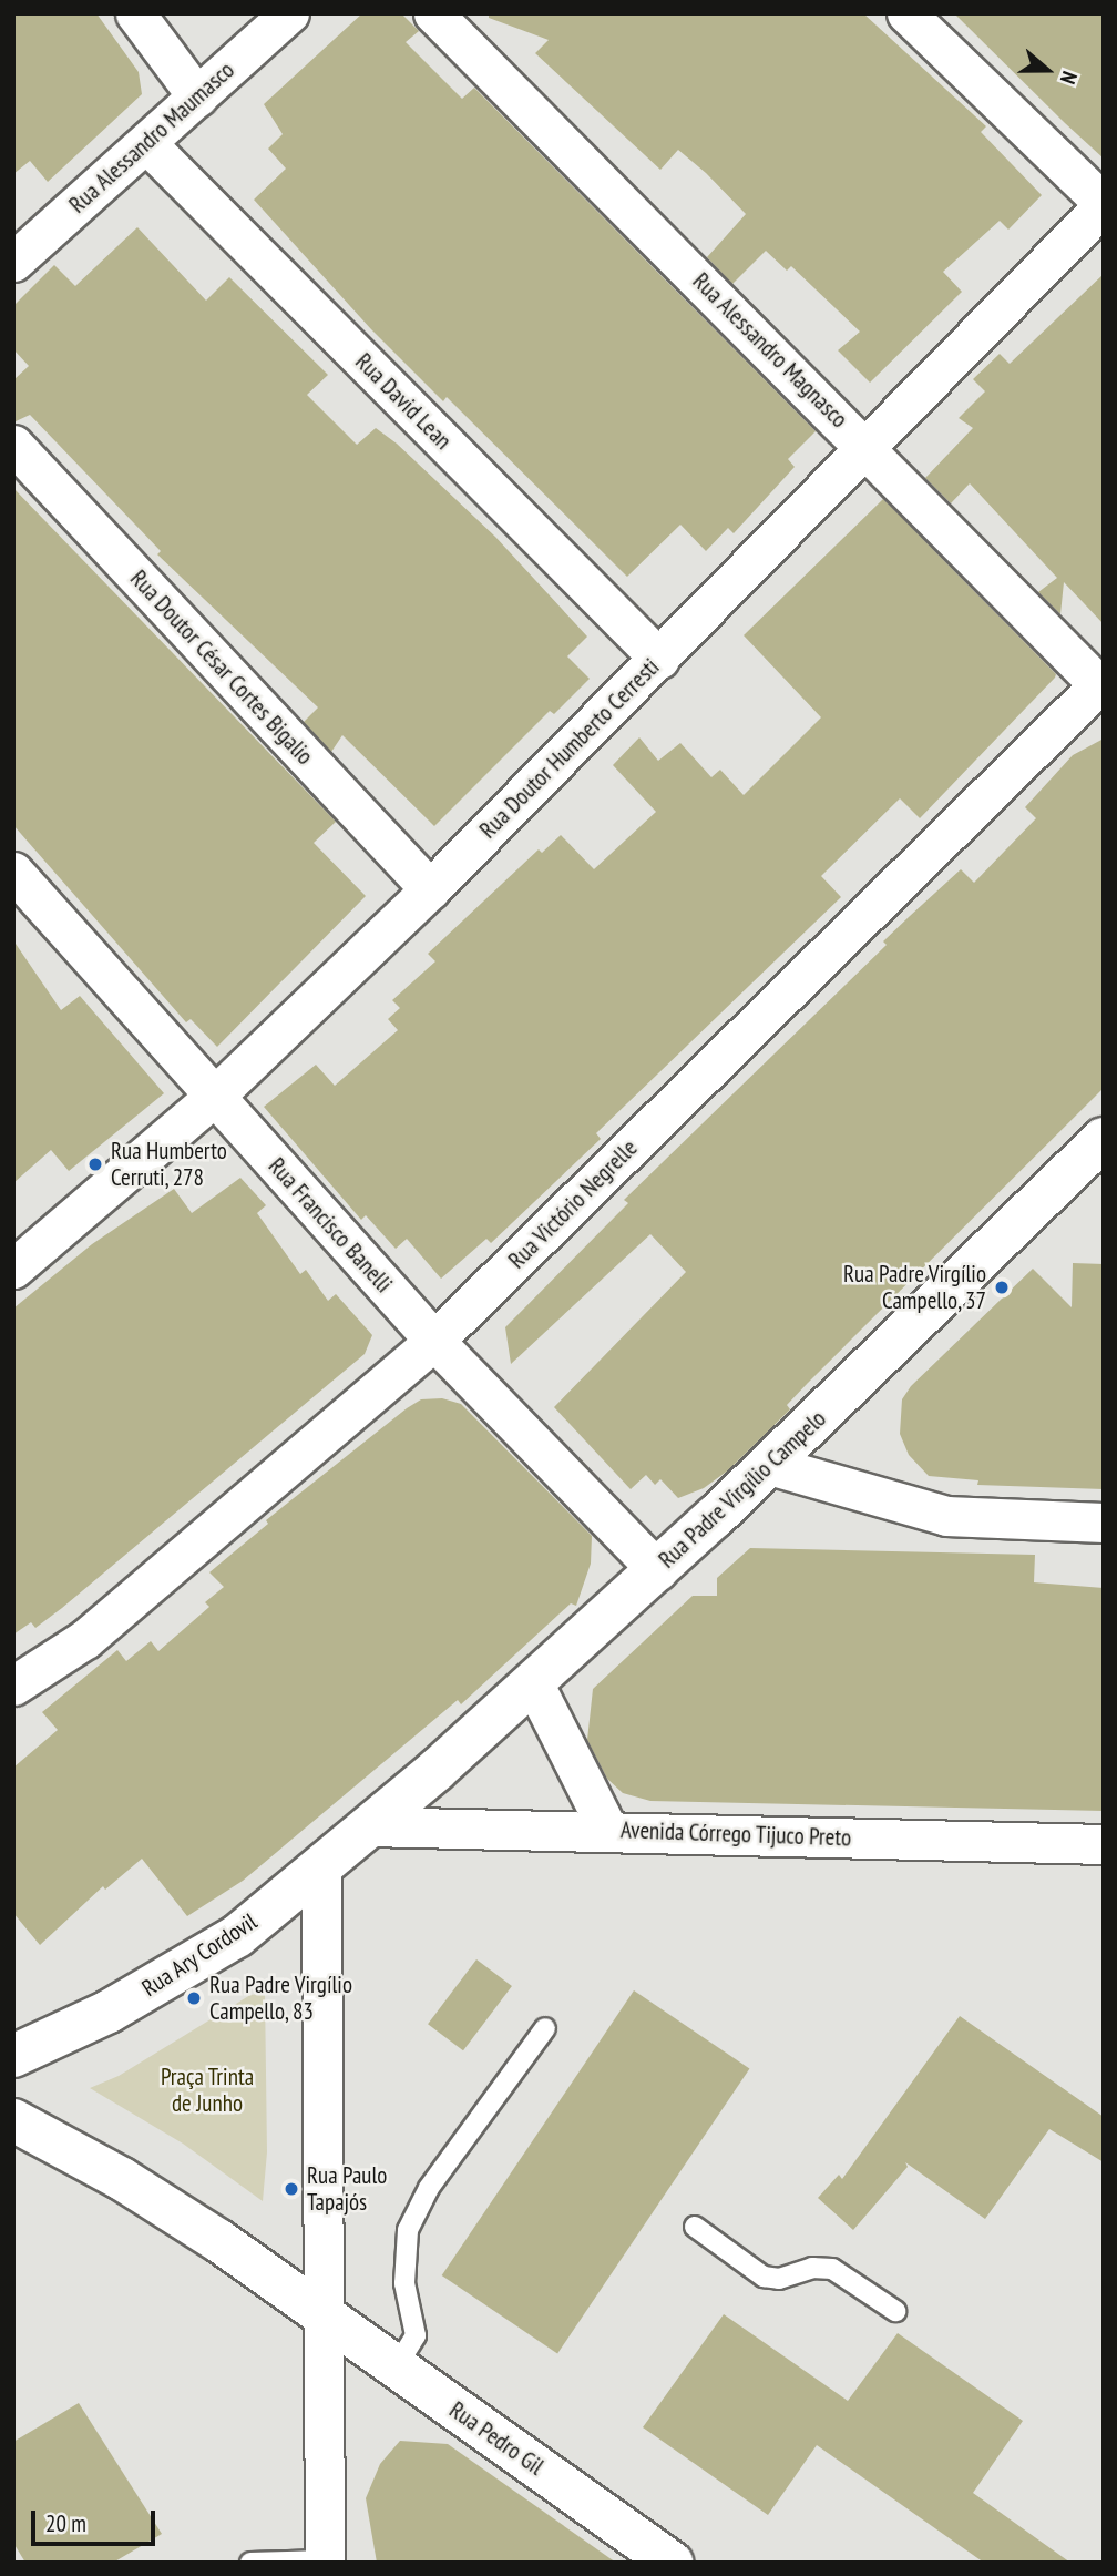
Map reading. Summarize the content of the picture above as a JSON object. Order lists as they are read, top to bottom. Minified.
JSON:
{"streets":{"street":["Rua Alessandro Maumasco","Rua Alessandro Magnasco","Rua David Lean","Rua Doutor César Cortes Bigalio","Rua Doutor Humberto Cerresti","Rua Victório Negrelle","Rua Francisco Banelli","Rua Padre Virgílio Campelo","Avenida Córrego Tijuco Preto","Rua Ary Cordovil","Rua Pedro Gil"]},"crossings":[["Rua Alessandro Maumasco","Rua David Lean"],["Rua Alessandro Magnasco","Rua Doutor Humberto Cerresti"],["Rua Alessandro Magnasco","Rua Victório Negrelle"],["Rua David Lean","Rua Doutor Humberto Cerresti"],["Rua Doutor César Cortes Bigalio","Rua Doutor Humberto Cerresti"],["Rua Doutor Humberto Cerresti","Rua Francisco Banelli"],["Rua Victório Negrelle","Rua Francisco Banelli"],["Rua Francisco Banelli","Rua Padre Virgílio Campelo"],["Rua Padre Virgílio Campelo","Avenida Córrego Tijuco Preto"],["Rua Padre Virgílio Campelo","Rua Ary Cordovil"],["Avenida Córrego Tijuco Preto","Rua Ary Cordovil"]],"parks":["Praça Trinta de Junho"],"places":["Rua Humberto Cerruti, 278","Rua Padre Virgílio Campello, 37","Rua Padre Virgílio Campello, 83","Rua Paulo Tapajós"],"scale_bar":"20 m","north":"right"}
